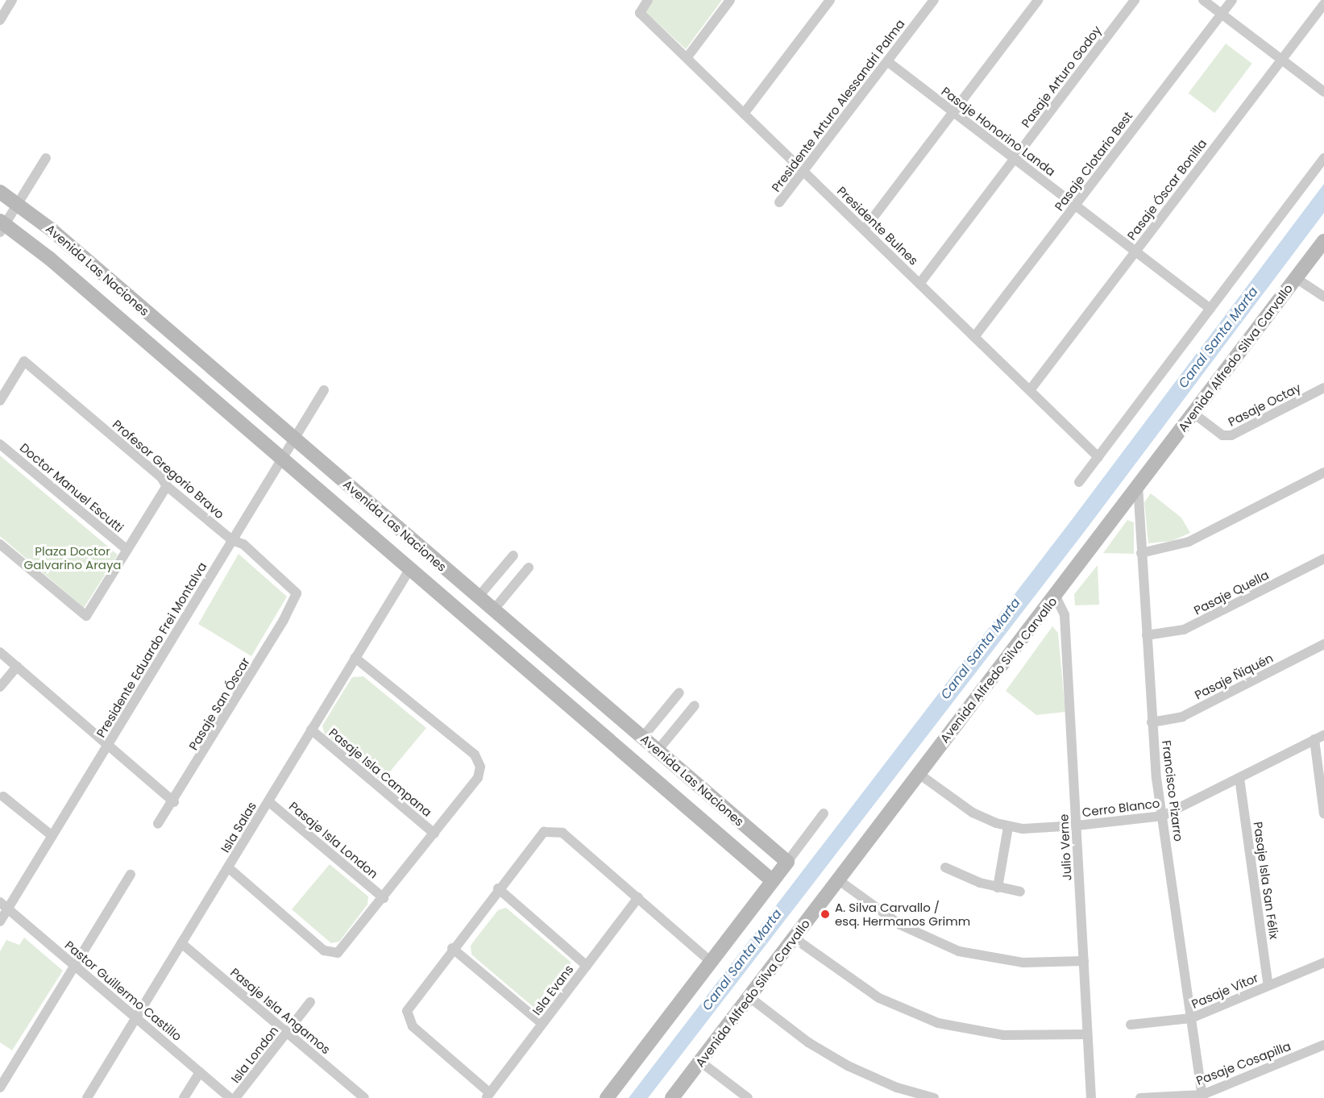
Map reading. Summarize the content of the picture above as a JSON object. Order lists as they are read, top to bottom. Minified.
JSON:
{"streets":{"street":["Pasaje Arturo Godoy","Presidente Arturo Alessandri Palma","Pasaje Honorino Landa","Pasaje Clotario Best","Pasaje Óscar Bonilla","Presidente Bulnes","Avenida Las Naciones","Avenida Alfredo Silva Carvallo","Pasaje Octay","Profesor Gregorio Bravo","Doctor Manuel Escutti","Pasaje Quella","Presidente Eduardo Frei Montalva","Pasaje Ñiquén","Pasaje San Óscar","Pasaje Isla Campana","Francisco Pizarro","Cerro Blanco","Isla Salas","Pasaje Isla London","Julio Verne","Pasaje Isla San Félix","Isla Evans","Pastor Guillermo Castillo","Pasaje Vítor","Pasaje Isla Angamos","Isla London","Pasaje Cosapilla"]},"crossings":[["Pasaje Arturo Godoy","Pasaje Honorino Landa"],["Pasaje Arturo Godoy","Presidente Bulnes"],["Presidente Arturo Alessandri Palma","Pasaje Honorino Landa"],["Presidente Arturo Alessandri Palma","Presidente Bulnes"],["Pasaje Honorino Landa","Pasaje Clotario Best"],["Pasaje Honorino Landa","Pasaje Óscar Bonilla"],["Pasaje Clotario Best","Presidente Bulnes"],["Pasaje Óscar Bonilla","Presidente Bulnes"],["Avenida Las Naciones","Presidente Eduardo Frei Montalva"],["Avenida Las Naciones","Isla Salas"],["Avenida Alfredo Silva Carvallo","Pasaje Octay"],["Avenida Alfredo Silva Carvallo","Francisco Pizarro"],["Avenida Alfredo Silva Carvallo","Cerro Blanco"],["Avenida Alfredo Silva Carvallo","Julio Verne"],["Profesor Gregorio Bravo","Presidente Eduardo Frei Montalva"],["Profesor Gregorio Bravo","Pasaje San Óscar"],["Pasaje Quella","Francisco Pizarro"],["Presidente Eduardo Frei Montalva","Pastor Guillermo Castillo"],["Pasaje Ñiquén","Francisco Pizarro"],["Pasaje Isla Campana","Isla Salas"],["Francisco Pizarro","Cerro Blanco"],["Francisco Pizarro","Pasaje Vítor"],["Francisco Pizarro","Pasaje Cosapilla"],["Cerro Blanco","Julio Verne"],["Cerro Blanco","Pasaje Isla San Félix"],["Isla Salas","Pasaje Isla London"],["Isla Salas","Pastor Guillermo Castillo"],["Isla Salas","Pasaje Isla Angamos"],["Pasaje Isla San Félix","Pasaje Vítor"],["Pasaje Isla Angamos","Isla London"]],"water":["Canal Santa Marta"],"parks":["Plaza Doctor Galvarino Araya"],"places":["A. Silva Carvallo / esq. Hermanos Grimm"]}
